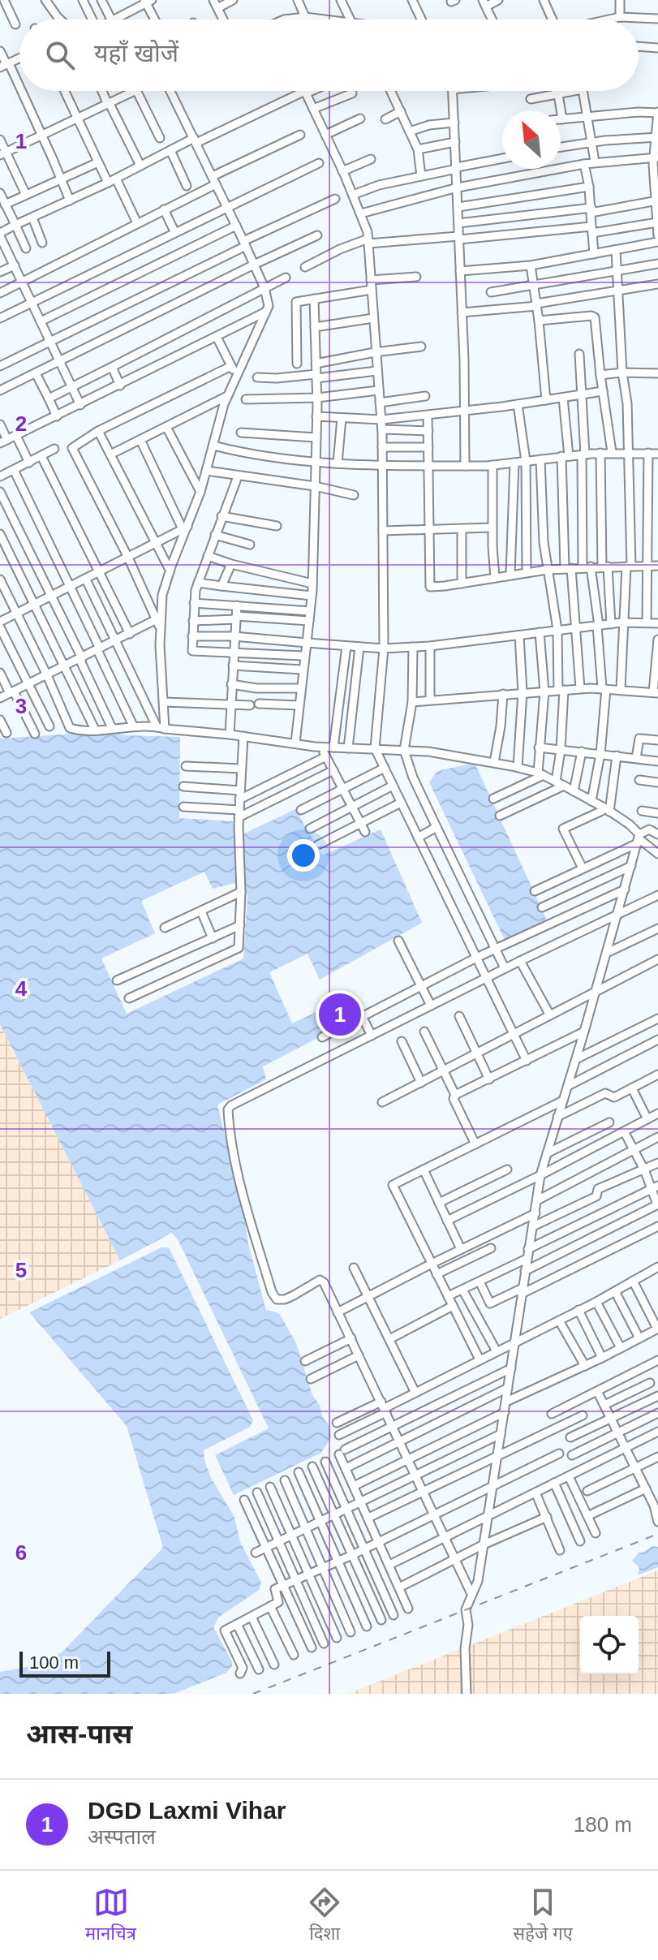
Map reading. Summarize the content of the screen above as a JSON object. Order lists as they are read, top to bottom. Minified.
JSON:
{"scale_bar":"100 m","north":"top left","page":{"search":"यहाँ खोजें","pins":"1","scale":"100 m","heading":"आस-पास","list":[{"mark":"1","name":"DGD Laxmi Vihar","note":"अस्पताल","value":"180 m"}],"nav":["मानचित्र","दिशा","सहेजे गए"]},"grid":{"rows":["1","2","3","4","5","6"]}}
